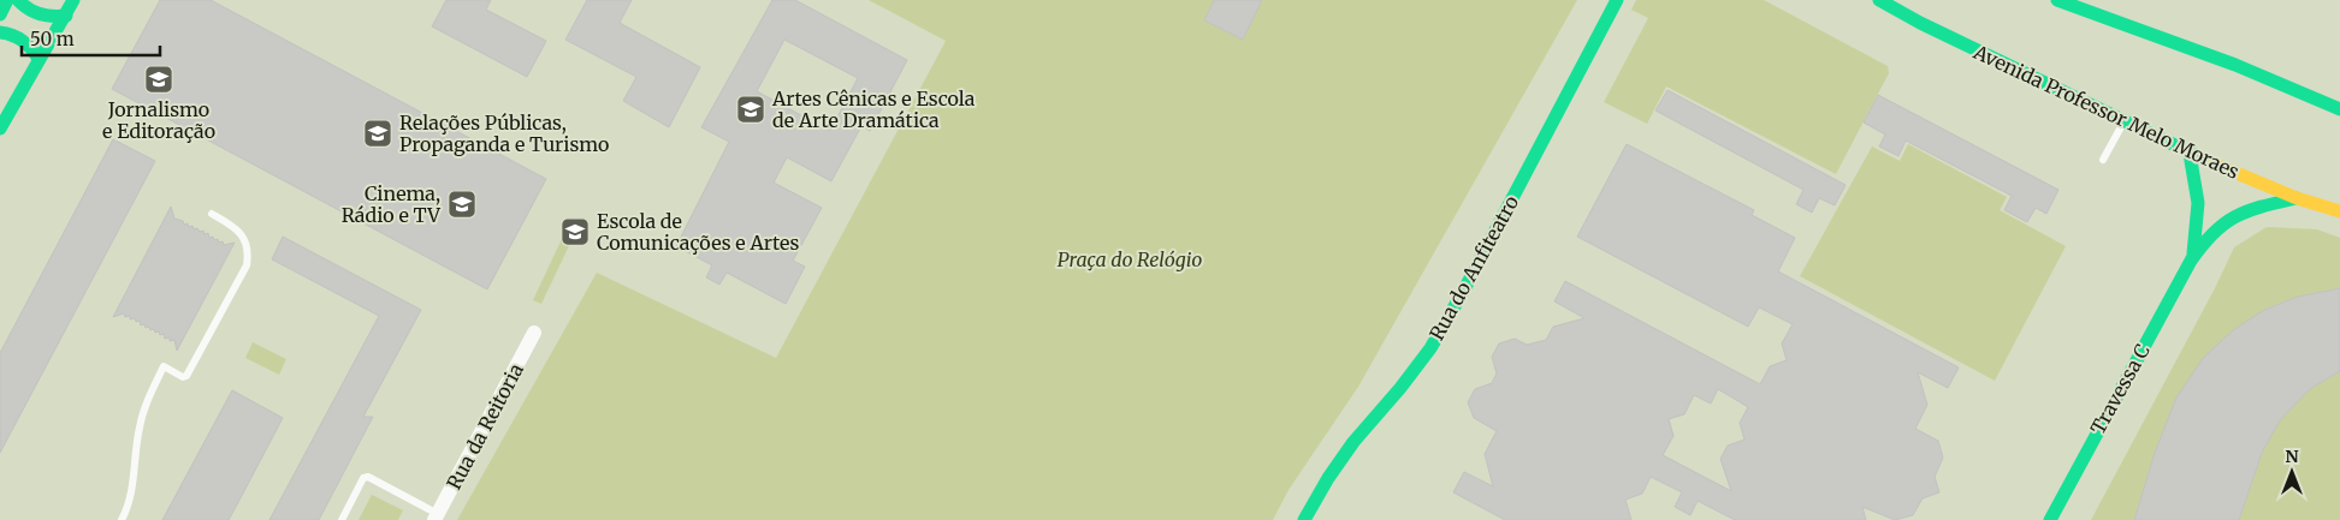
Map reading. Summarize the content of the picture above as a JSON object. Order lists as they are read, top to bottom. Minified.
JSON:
{"streets":{"street":["Avenida Professor Melo Moraes","Rua do Anfiteatro","Travessa C","Rua da Reitoria"]},"crossings":[["Avenida Professor Melo Moraes","Travessa C"]],"parks":["Praça do Relógio"],"places":{"school or university":["Jornalismo e Editoração","Artes Cênicas e Escola de Arte Dramática","Relações Públicas, Propaganda e Turismo","Cinema, Rádio e TV","Escola de Comunicações e Artes"]},"scale_bar":"50 m","north":"top"}
